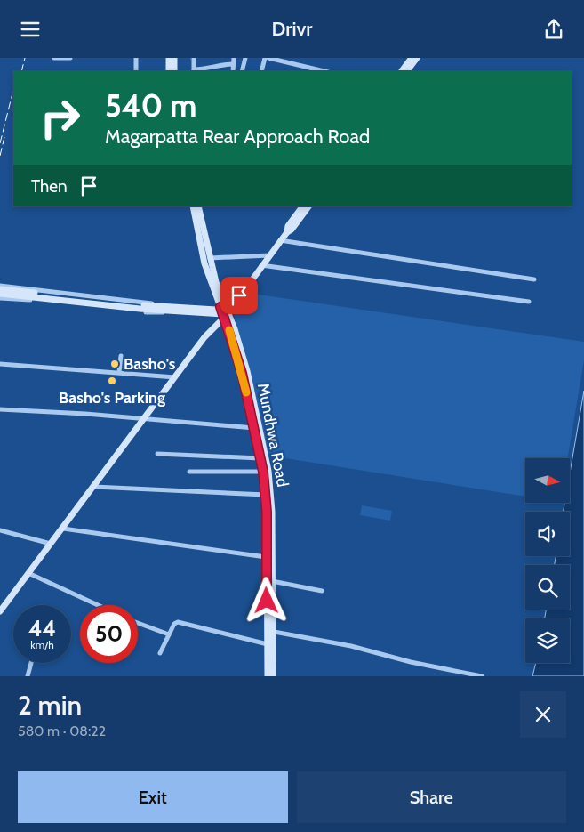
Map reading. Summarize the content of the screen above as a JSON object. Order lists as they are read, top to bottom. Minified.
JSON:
{"streets":{"main road":["Mundhwa Road"]},"places":["Basho's","Basho's Parking"],"north":"right","page":{"header":"Drivr","turn":["540 m","Magarpatta Rear Approach Road"],"then":"Then","speed":"44 km/h","limit":"50","heading":["2 min","580 m · 08:22"],"buttons":["Exit","Share"]}}
